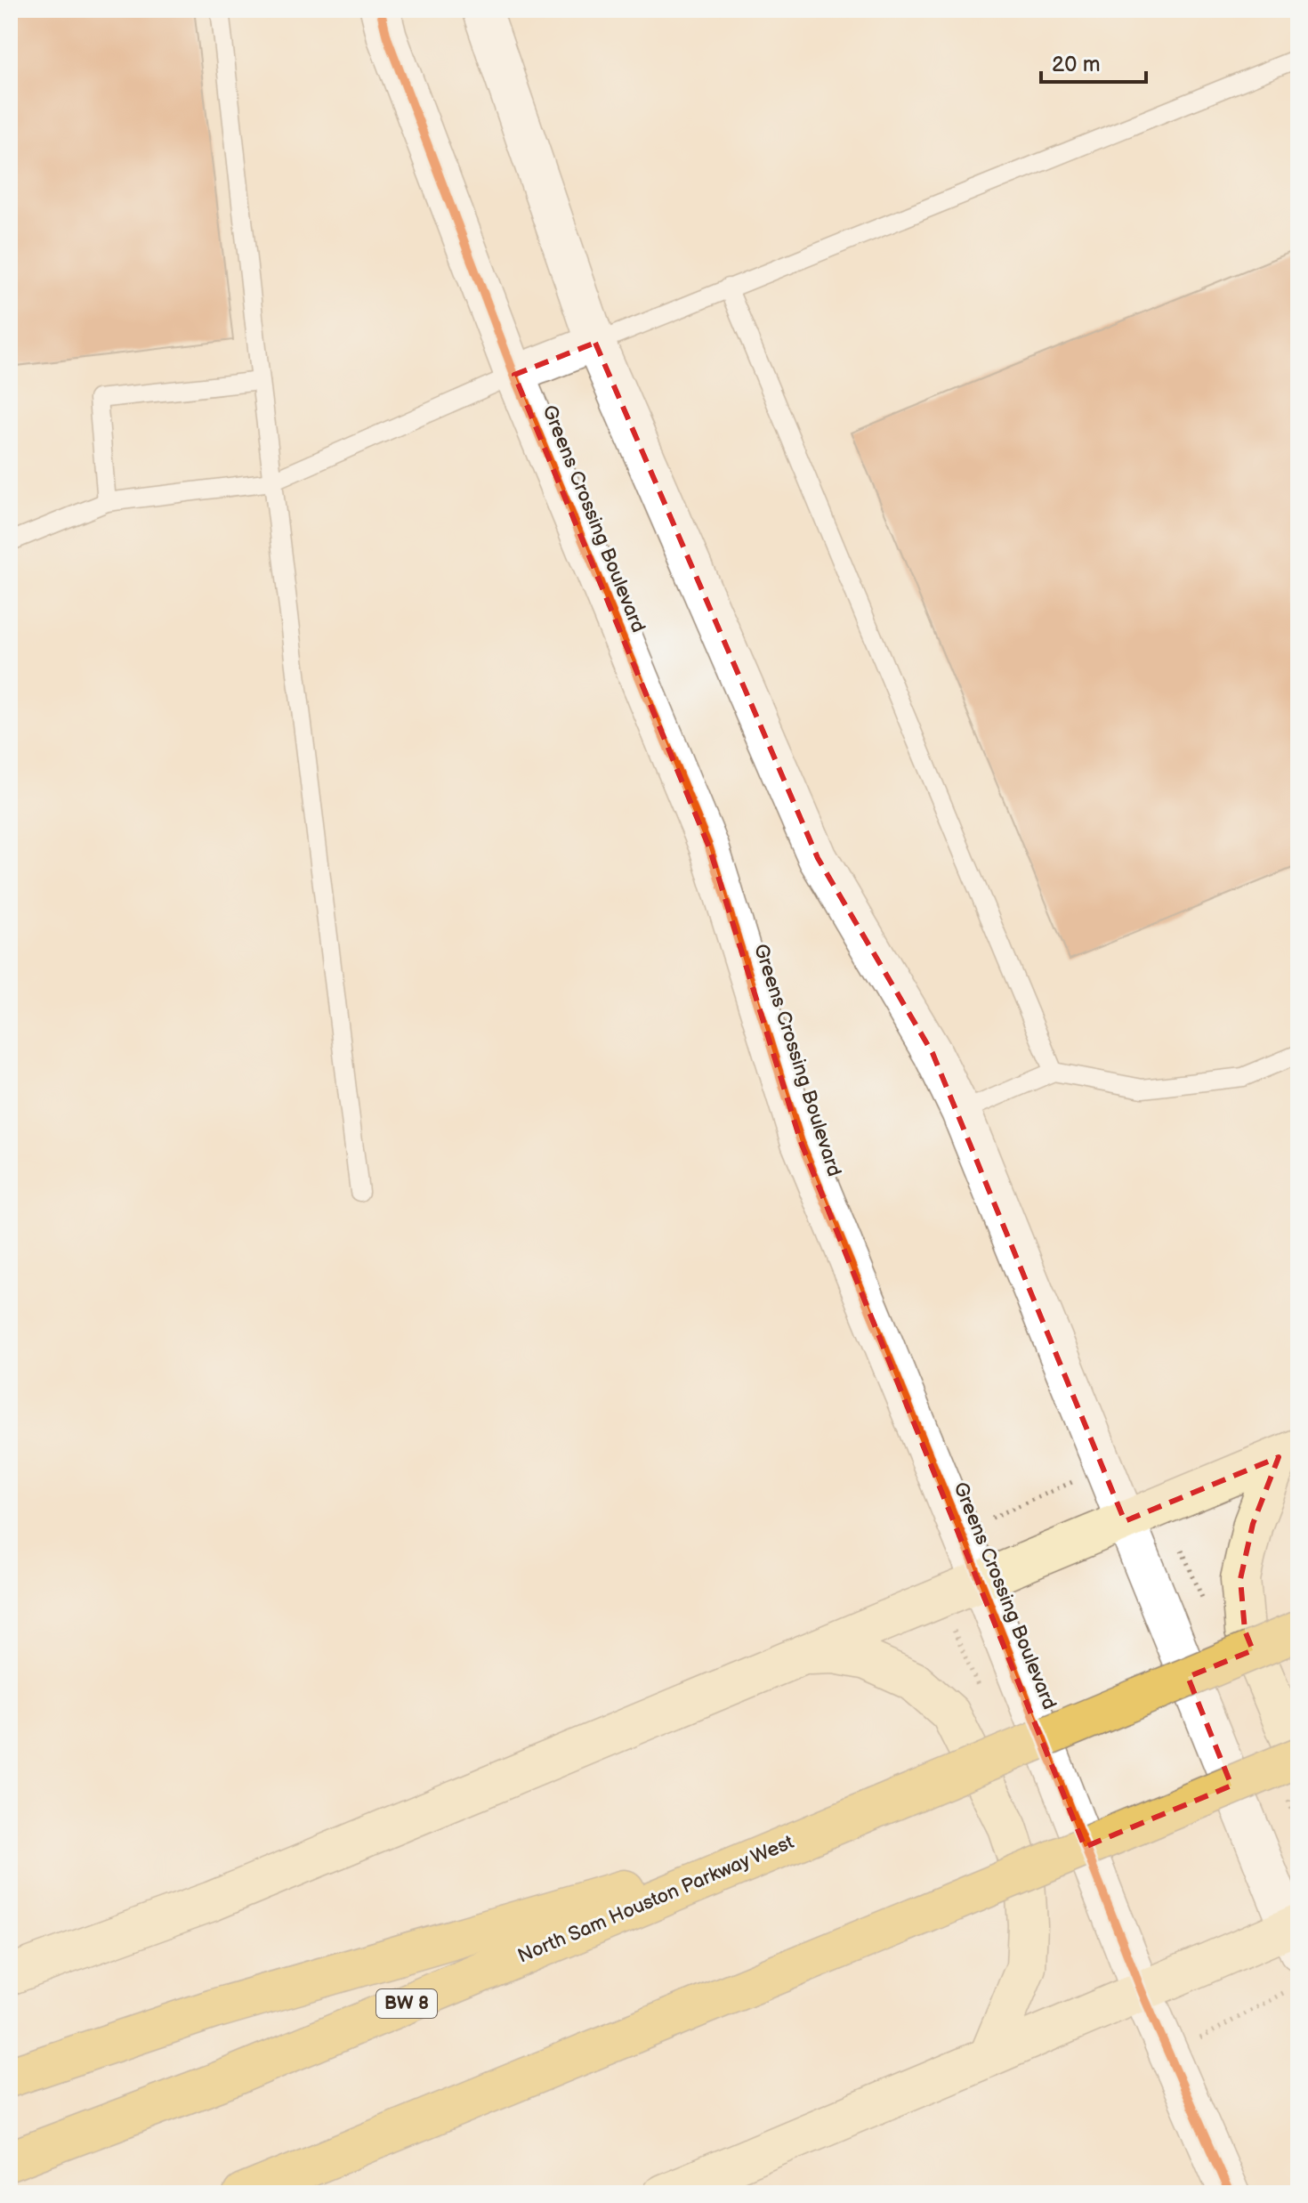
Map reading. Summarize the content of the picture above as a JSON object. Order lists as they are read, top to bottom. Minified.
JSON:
{"streets":{"highway":["North Sam Houston Parkway West","BW 8"],"street":["Greens Crossing Boulevard"]},"scale_bar":"20 m"}
